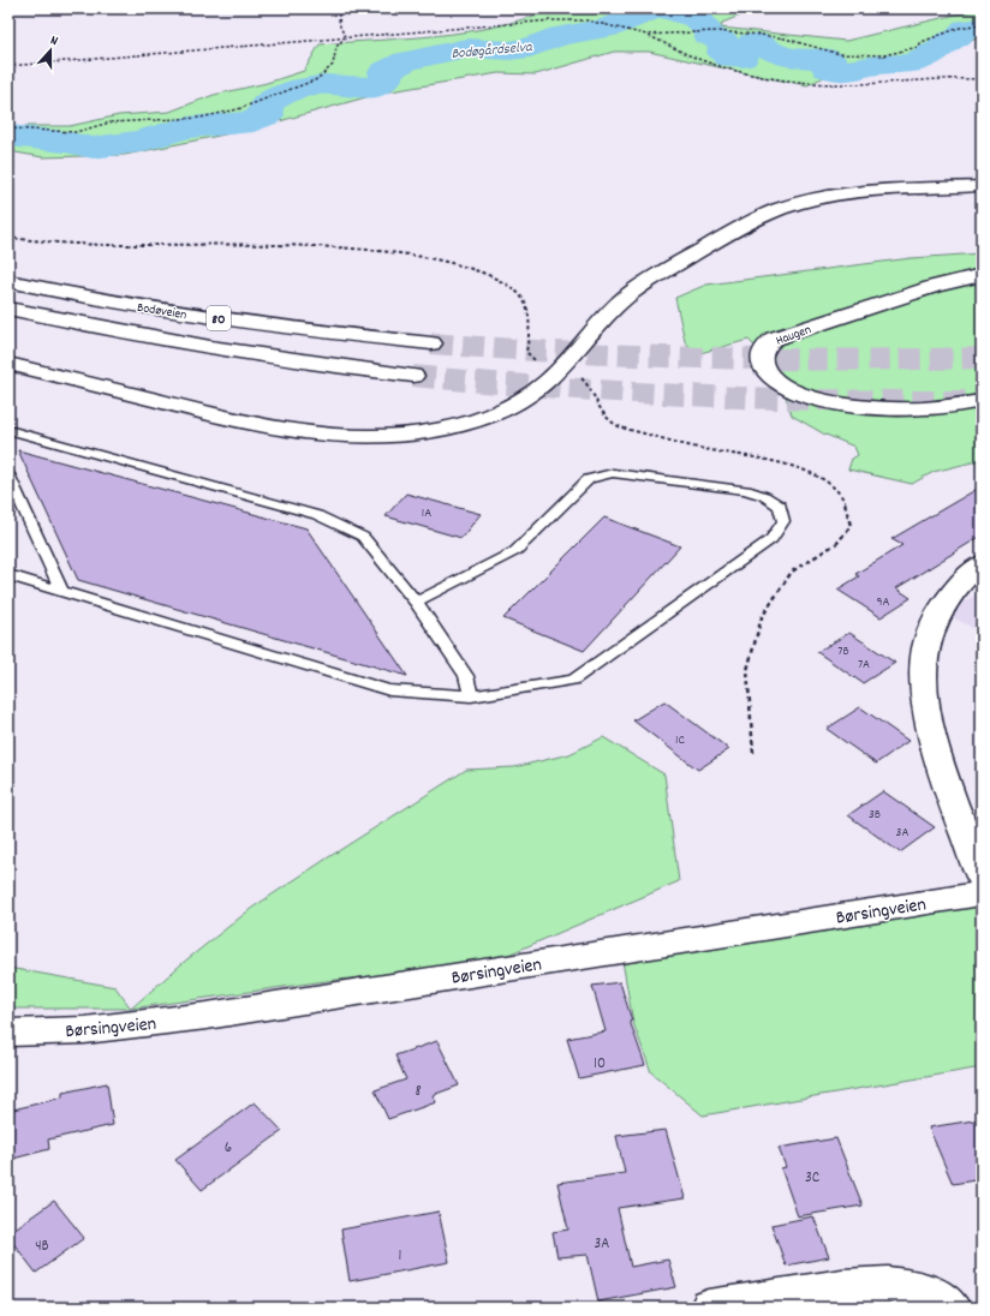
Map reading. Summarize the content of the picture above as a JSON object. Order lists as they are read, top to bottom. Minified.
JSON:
{"streets":{"main road":["Bodøveien","80","Haugen","Børsingveien"]},"water":["Bodøgårdselva"],"house_numbers":["1A","9A","7B","7A","1C","3B","3A","10","8","6","3C","3A","4B","1"],"north":"top"}
